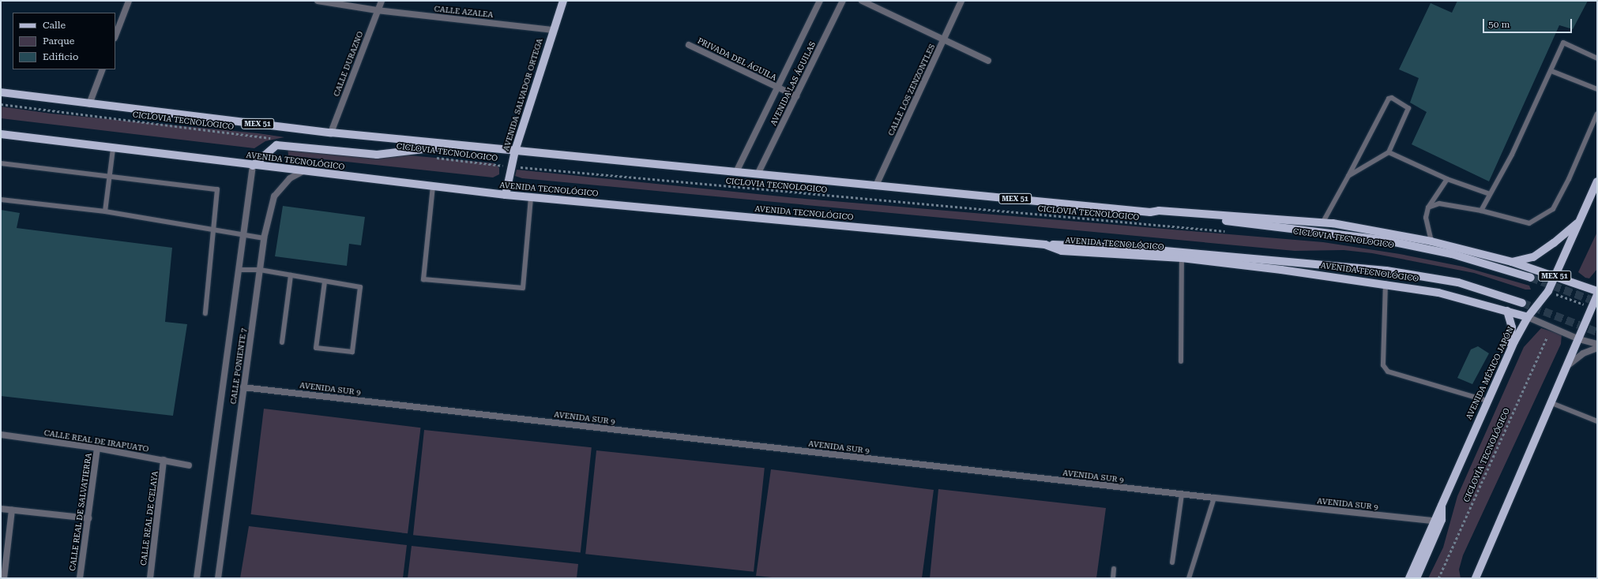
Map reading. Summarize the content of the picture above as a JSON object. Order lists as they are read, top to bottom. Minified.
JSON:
{"streets":{"main road":["AVENIDA SALVADOR ORTEGA","MEX 51","AVENIDA TECNOLÓGICO","AVENIDA MÉXICO JAPÓN"],"street":["CALLE AZALEA","PRIVADA DEL ÁGUILA","CALLE DURAZNO","AVENIDA LAS ÁGUILAS","CALLE LOS ZENZONTLES","CALLE PONIENTE 7","AVENIDA SUR 9","CALLE REAL DE IRAPUATO","CALLE REAL DE SALVATIERRA","CALLE REAL DE CELAYA"],"path":["CICLOVIA TECNOLOGICO","CICLOVÍA TECNOLÓGICO"]},"crossings":[["CALLE AZALEA","CALLE DURAZNO"],["CALLE AZALEA","AVENIDA SALVADOR ORTEGA"],["PRIVADA DEL ÁGUILA","AVENIDA LAS ÁGUILAS"],["CALLE DURAZNO","MEX 51"],["AVENIDA LAS ÁGUILAS","MEX 51"],["CALLE LOS ZENZONTLES","MEX 51"],["AVENIDA SALVADOR ORTEGA","CICLOVIA TECNOLOGICO"],["AVENIDA SALVADOR ORTEGA","MEX 51"],["AVENIDA SALVADOR ORTEGA","AVENIDA TECNOLÓGICO"],["MEX 51","AVENIDA MÉXICO JAPÓN"],["AVENIDA TECNOLÓGICO","CALLE PONIENTE 7"],["AVENIDA TECNOLÓGICO","AVENIDA MÉXICO JAPÓN"],["CALLE PONIENTE 7","AVENIDA SUR 9"],["AVENIDA MÉXICO JAPÓN","AVENIDA SUR 9"],["CALLE REAL DE IRAPUATO","CALLE REAL DE SALVATIERRA"],["CALLE REAL DE IRAPUATO","CALLE REAL DE CELAYA"]],"legend":["Calle","Parque","Edificio"],"scale_bar":"50 m"}
